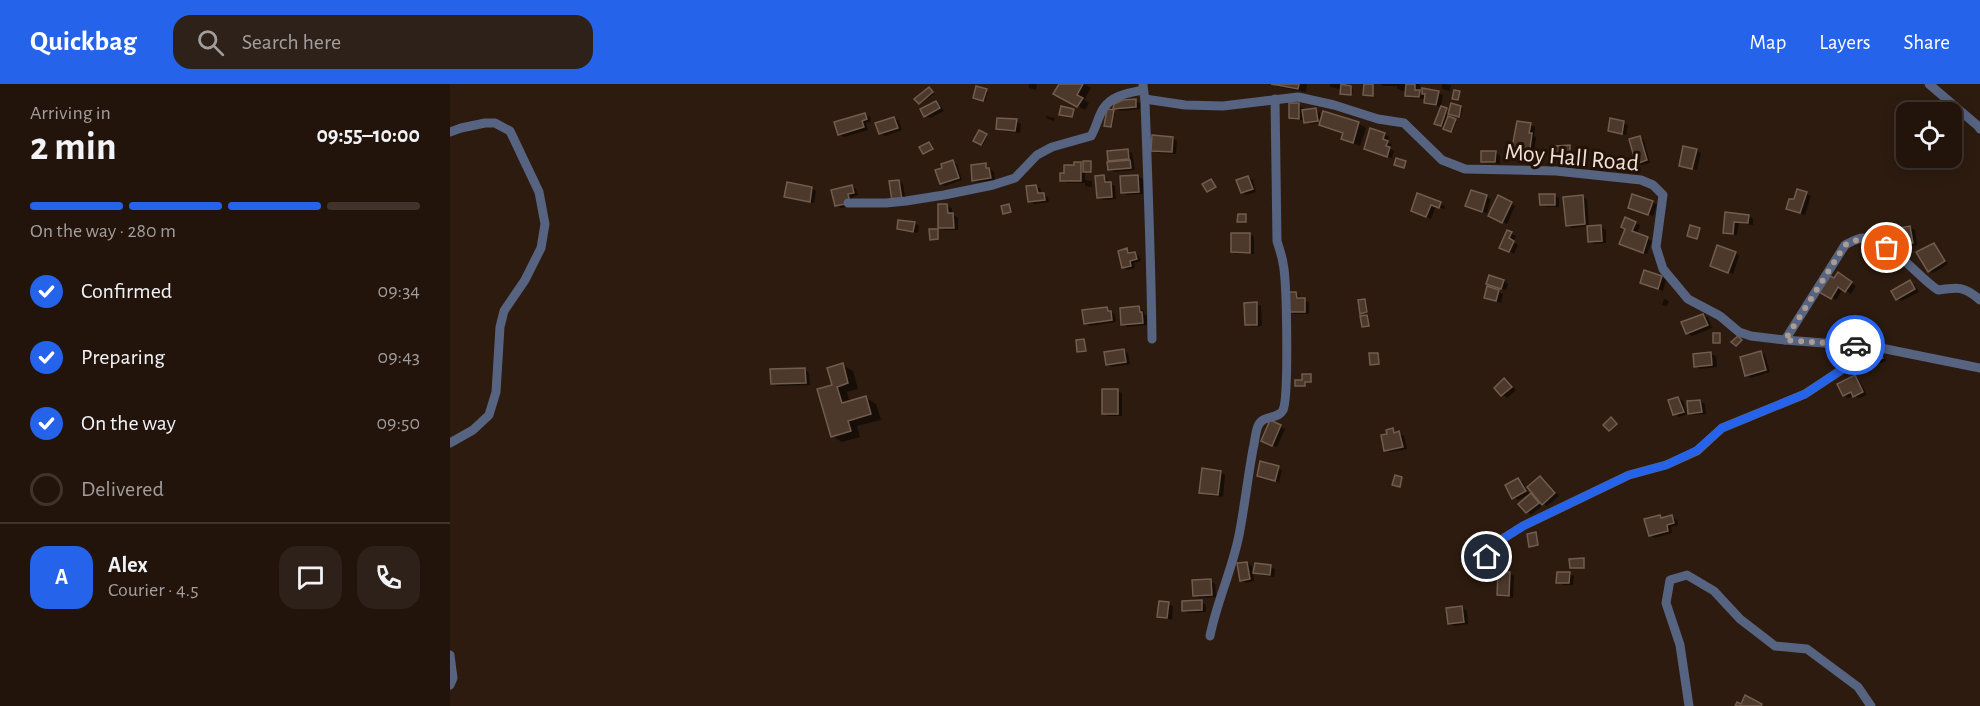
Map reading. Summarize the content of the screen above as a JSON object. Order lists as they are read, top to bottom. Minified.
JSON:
{"streets":{"street":["Moy Hall Road"]},"page":{"header":"Quickbag","search":"Search here","nav":["Map","Layers","Share"],"heading":["2 min","Arriving in","09:55–10:00"],"panel":["Alex","Courier · 4.5"],"bar":"On the way · 280 m","list":[["Confirmed","09:34"],["Preparing","09:43"],["On the way","09:50"],"Delivered"],"round":"A"}}
